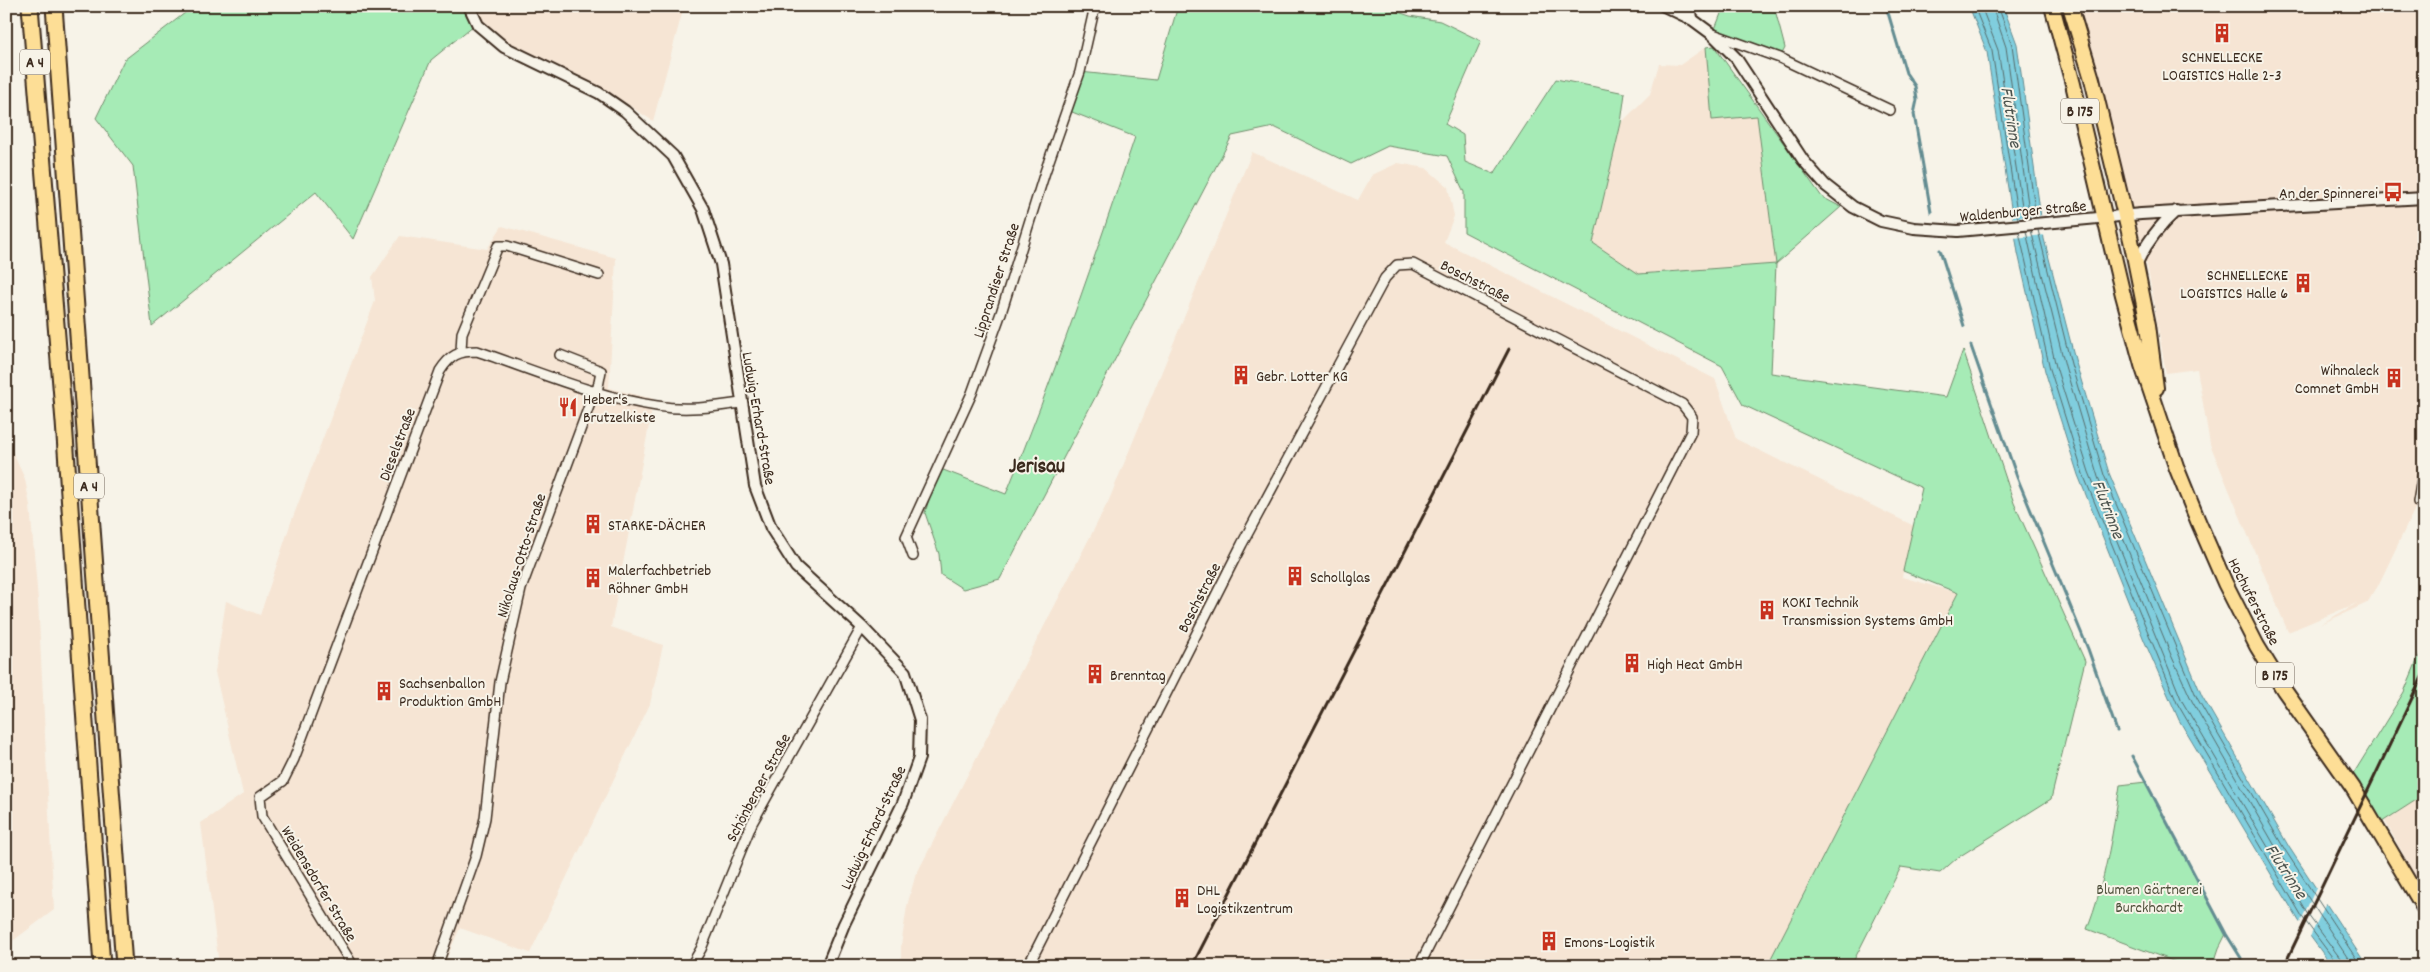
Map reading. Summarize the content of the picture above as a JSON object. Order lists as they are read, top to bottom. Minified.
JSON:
{"streets":{"highway":["A 4"],"main road":["B 175","Hochuferstraße"],"street":["Waldenburger Straße","Lipprandiser Straße","Boschstraße","Ludwig-Erhard-Straße","Dieselstraße","Nikolaus-Otto-Straße","Schönberger Straße","Weidensdorfer Straße"]},"crossings":[["B 175","Waldenburger Straße"],["B 175","Hochuferstraße"],["Waldenburger Straße","Hochuferstraße"],["Ludwig-Erhard-Straße","Schönberger Straße"],["Dieselstraße","Weidensdorfer Straße"]],"districts":["Jerisau"],"water":["Flutrinne"],"parks":["Blumen Gärtnerei Burckhardt"],"places":{"building":["SCHNELLECKE LOGISTICS Halle 2-3","SCHNELLECKE LOGISTICS Halle 6","Gebr. Lotter KG","Wihnaleck Comnet GmbH","STARKE-DÄCHER","Schollglas","Malerfachbetrieb Röhner GmbH","KOKI Technik Transmission Systems GmbH","High Heat GmbH","Brenntag","Sachsenballon Produktion GmbH","DHL Logistikzentrum","Emons-Logistik"],"bus stop":["An der Spinnerei"],"restaurant":["Heber's Brutzelkiste"]}}
